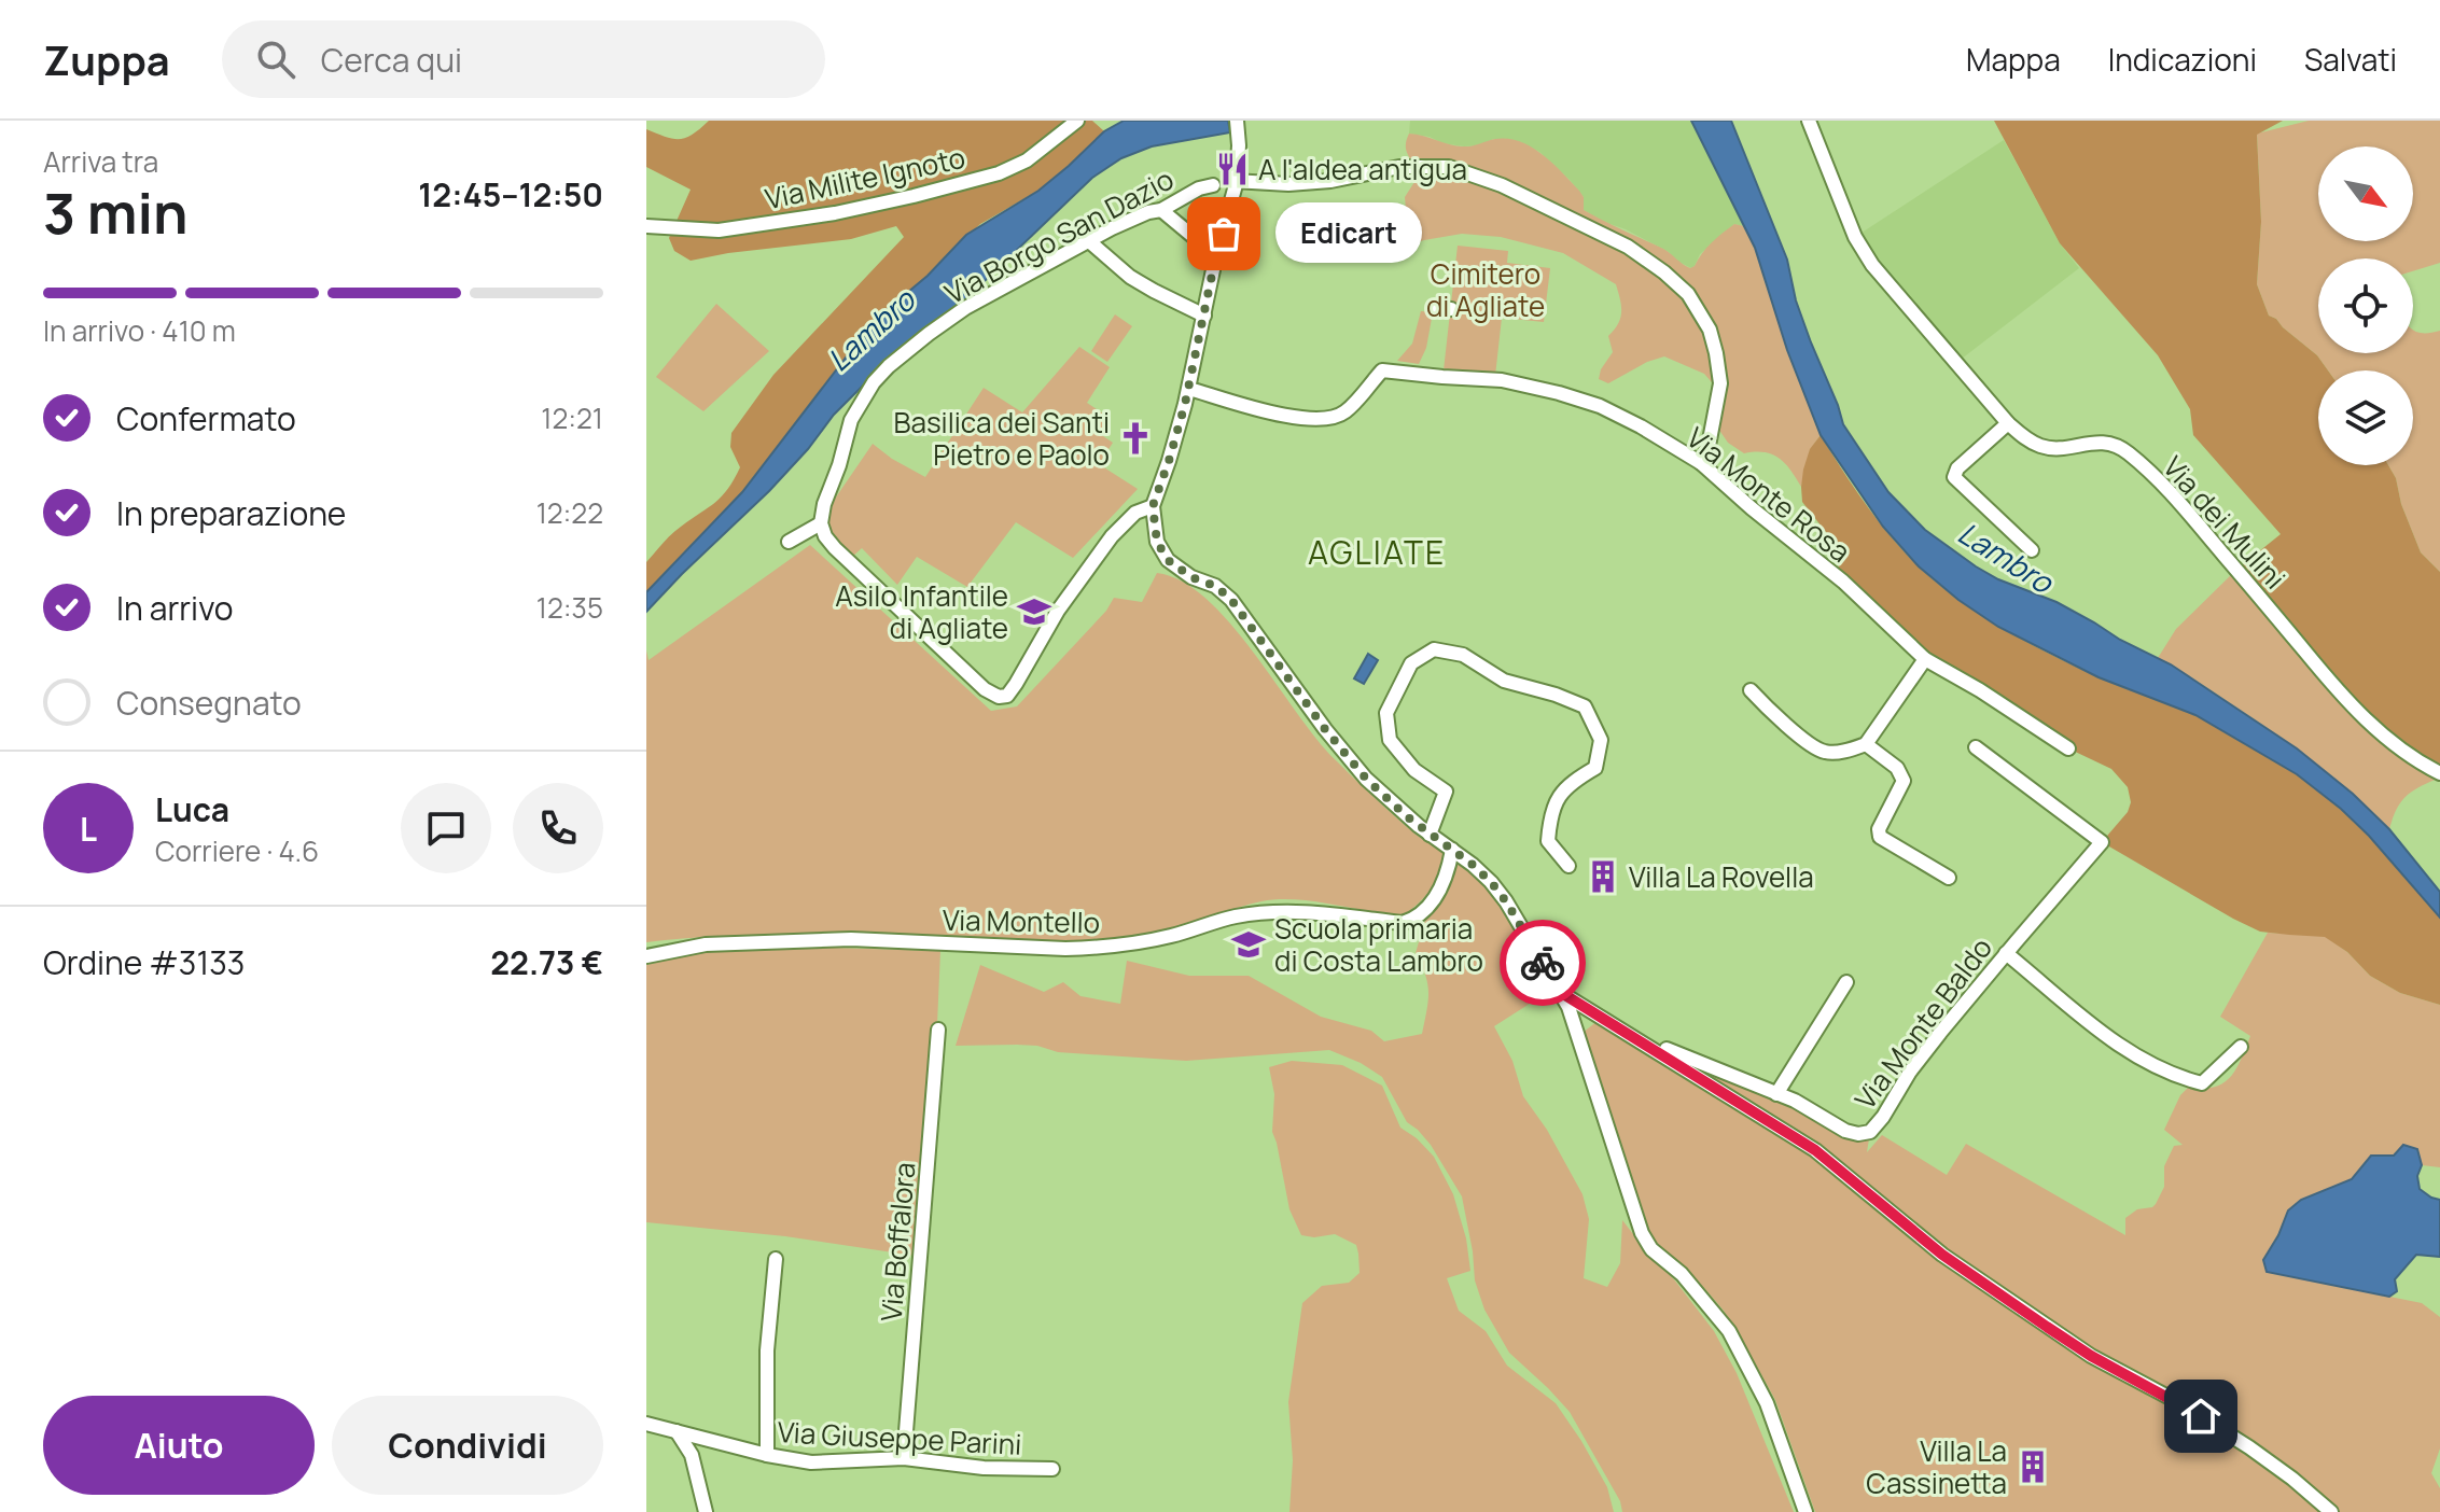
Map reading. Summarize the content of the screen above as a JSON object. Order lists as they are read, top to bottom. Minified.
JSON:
{"streets":{"street":["Via Milite Ignoto","Via Borgo San Dazio","Via Monte Rosa","Via dei Mulini","Via Montello","Via Monte Baldo","Via Boffalora","Via Giuseppe Parini"]},"crossings":[["Via Boffalora","Via Giuseppe Parini"]],"districts":["AGLIATE"],"water":["Lambro"],"parks":["Cimitero di Agliate"],"places":{"restaurant":["A l'aldea antigua"],"other":["Edicart"],"church":["Basilica dei Santi Pietro e Paolo"],"school or university":["Asilo Infantile di Agliate","Scuola primaria di Costa Lambro"],"building":["Villa La Rovella","Villa La Cassinetta"]},"north":"bottom right","page":{"header":"Zuppa","search":"Cerca qui","nav":["Mappa","Indicazioni","Salvati"],"heading":["3 min","Arriva tra","12:45–12:50"],"panel":["Luca","Corriere · 4.6","Ordine #3133","22.73 €"],"bubble":"Edicart","bar":"In arrivo · 410 m","list":[["Confermato","12:21"],["In preparazione","12:22"],["In arrivo","12:35"],"Consegnato"],"round":"L","buttons":["Aiuto","Condividi"]}}
